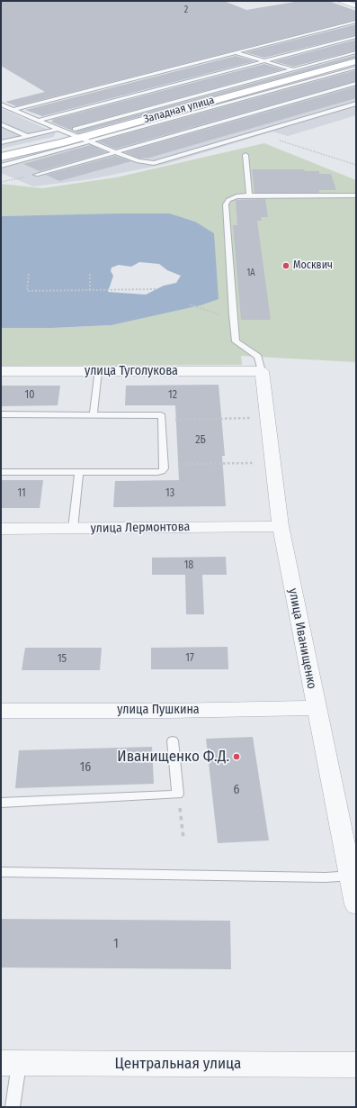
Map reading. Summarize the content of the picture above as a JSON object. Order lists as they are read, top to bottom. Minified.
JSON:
{"streets":{"street":["Западная улица","улица Туголукова","улица Лермонтова","улица Иванищенко","улица Пушкина","Центральная улица"]},"crossings":[["улица Туголукова","улица Иванищенко"],["улица Лермонтова","улица Иванищенко"],["улица Иванищенко","улица Пушкина"]],"places":["Москвич","Иванищенко Ф.Д."],"house_numbers":["2","1А","10","12","2Б","11","13","18","17","15","16","6","1"]}
